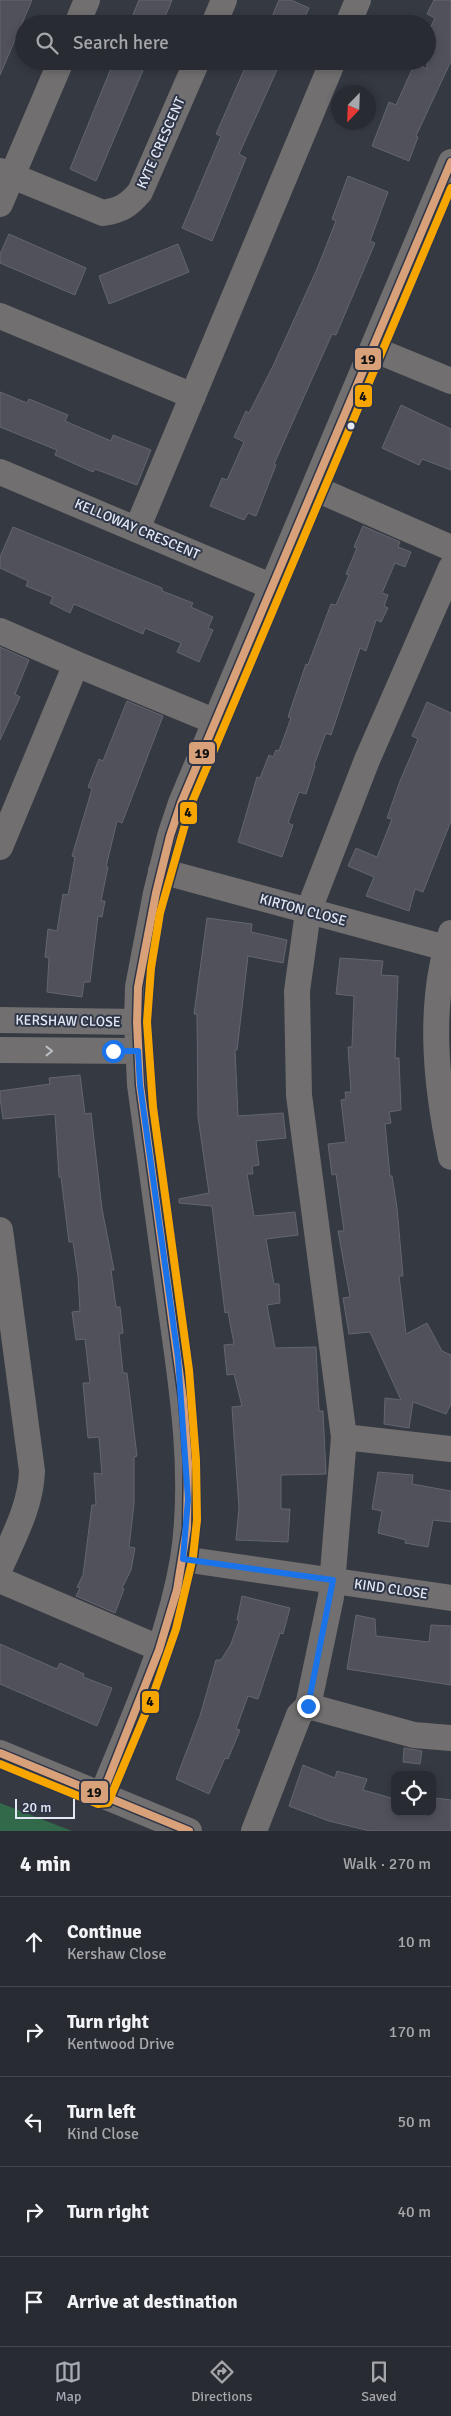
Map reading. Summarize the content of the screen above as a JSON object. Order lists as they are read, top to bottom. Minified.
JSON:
{"streets":{"street":["KYTE CRESCENT","KELLOWAY CRESCENT","KIRTON CLOSE","KERSHAW CLOSE","KIND CLOSE"]},"lines":["transit line 19","transit line 4"],"scale_bar":"20 m","north":"bottom left","page":{"search":"Search here","scale":"20 m","heading":["4 min","Walk · 270 m"],"list":[["Continue","Kershaw Close","10 m"],["Turn right","Kentwood Drive","170 m"],["Turn left","Kind Close","50 m"],["Turn right","40 m"],"Arrive at destination"],"nav":["Map","Directions","Saved"]}}
